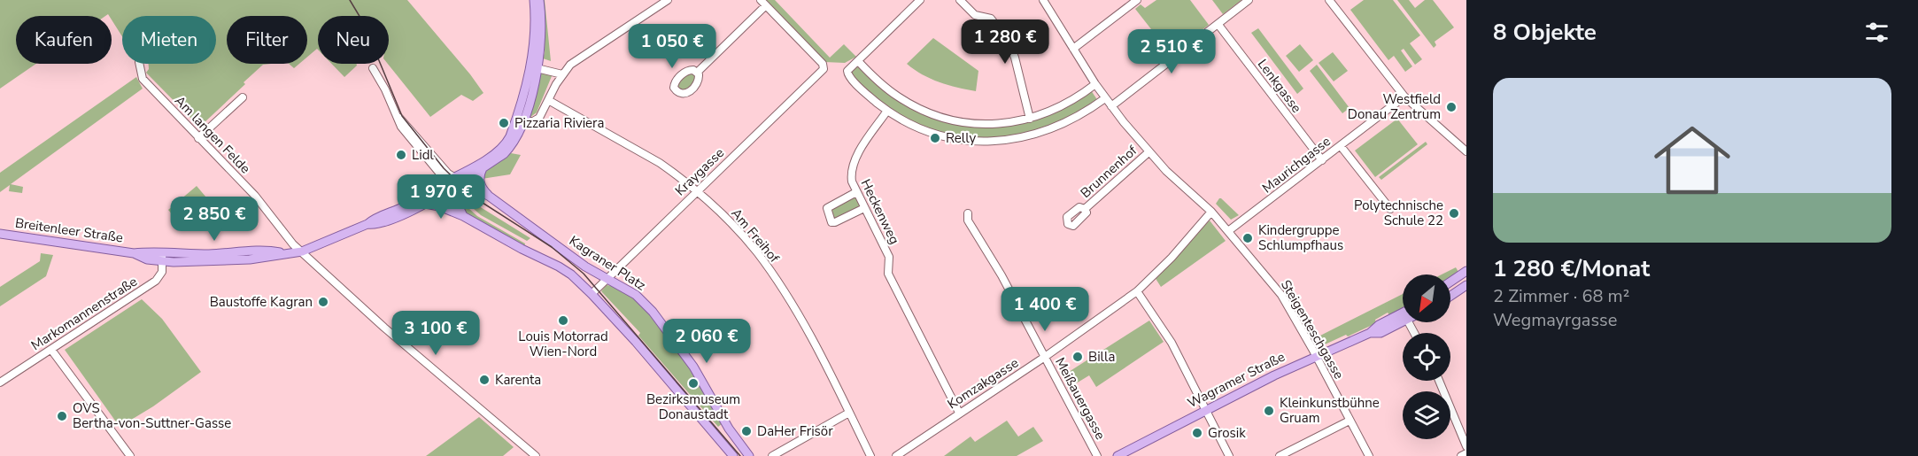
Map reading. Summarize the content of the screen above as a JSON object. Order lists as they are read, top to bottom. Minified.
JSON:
{"streets":{"main road":["Breitenleer Straße","Kagraner Platz","Wagramer Straße"],"street":["Lenkgasse","Am langen Felde","Maurichgasse","Kraygasse","Brunnenhof","Heckenweg","Am Freihof","Markomannenstraße","Steigenteschgasse","Komzakgasse","Meißauergasse"]},"crossings":[["Lenkgasse","Maurichgasse"],["Am langen Felde","Breitenleer Straße"],["Maurichgasse","Steigenteschgasse"],["Kraygasse","Am Freihof"],["Kraygasse","Kagraner Platz"],["Heckenweg","Komzakgasse"],["Breitenleer Straße","Kagraner Platz"],["Breitenleer Straße","Markomannenstraße"],["Steigenteschgasse","Wagramer Straße"],["Steigenteschgasse","Komzakgasse"],["Komzakgasse","Meißauergasse"]],"places":["Westfield Donau Zentrum","Pizzaria Riviera","Relly","Lidl","Polytechnische Schule 22","Kindergruppe Schlumpfhaus","Baustoffe Kagran","Louis Motorrad Wien-Nord","Billa","Karenta","Bezirksmuseum Donaustadt","Kleinkunstbühne Gruam","OVS Bertha-von-Suttner-Gasse","DaHer Frisör","Grosik"],"north":"bottom left","page":{"heading":"8 Objekte","chip":["Kaufen","Mieten","Filter","Neu"],"price":["1 280 €","1 050 €","2 510 €","1 970 €","2 850 €","1 400 €","3 100 €","2 060 €"],"list":[{"name":"1 280 €/Monat","note":"2 Zimmer · 68 m² · Wegmayrgasse"}]}}
